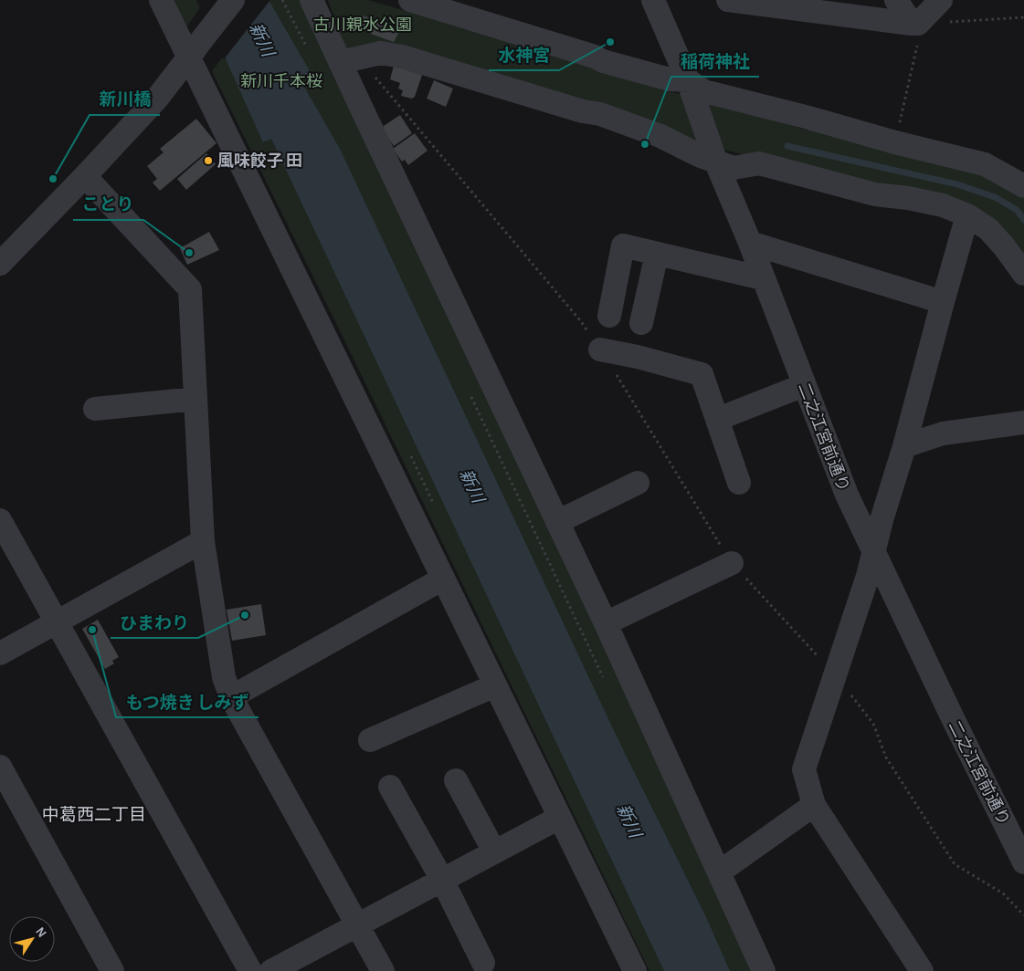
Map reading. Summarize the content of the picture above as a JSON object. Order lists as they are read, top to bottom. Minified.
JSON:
{"streets":{"street":["二之江宮前通り"]},"districts":["中葛西二丁目"],"water":["新川"],"parks":["古川親水公園","新川千本桜"],"places":["水神宮","稲荷神社","風味餃子 田","新川橋","ことり","ひまわり","もつ焼き しみず"],"north":"top right"}
